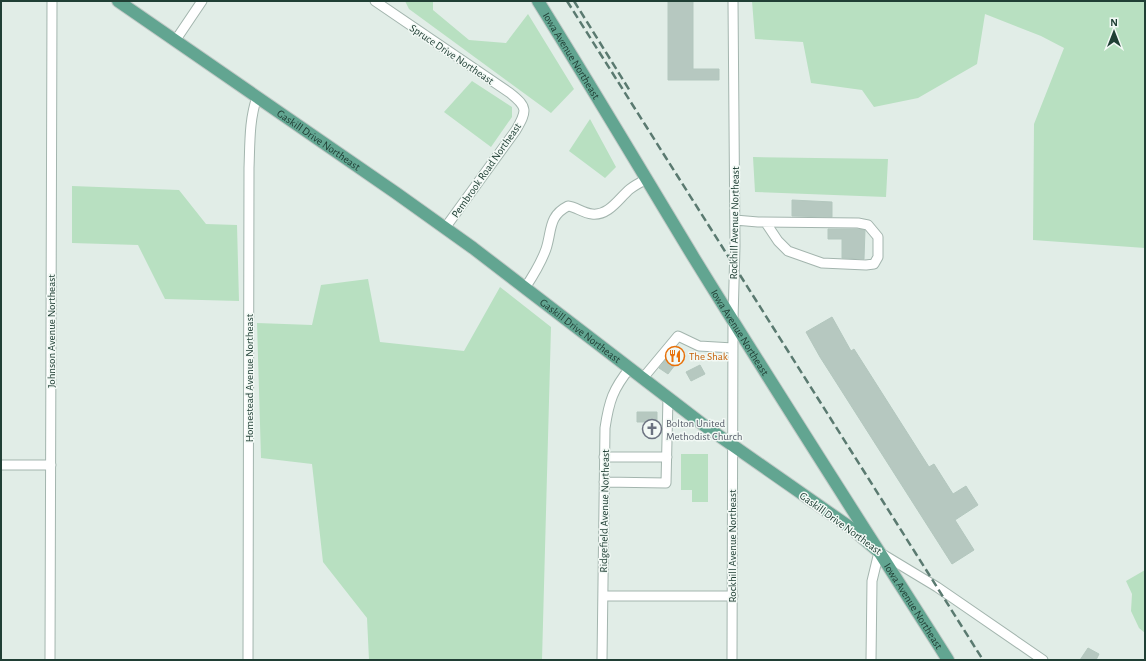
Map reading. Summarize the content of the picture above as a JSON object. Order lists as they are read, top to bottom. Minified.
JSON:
{"streets":{"main road":["Iowa Avenue Northeast","Gaskill Drive Northeast"],"street":["Spruce Drive Northeast","Pembrook Road Northeast","Rockhill Avenue Northeast","Johnson Avenue Northeast","Homestead Avenue Northeast","Ridgefield Avenue Northeast"]},"crossings":[["Spruce Drive Northeast","Pembrook Road Northeast"],["Iowa Avenue Northeast","Gaskill Drive Northeast"],["Iowa Avenue Northeast","Rockhill Avenue Northeast"],["Gaskill Drive Northeast","Pembrook Road Northeast"],["Gaskill Drive Northeast","Rockhill Avenue Northeast"],["Gaskill Drive Northeast","Homestead Avenue Northeast"],["Gaskill Drive Northeast","Ridgefield Avenue Northeast"]],"places":{"restaurant":["The Shak"],"church":["Bolton United Methodist Church"]},"north":"top"}
